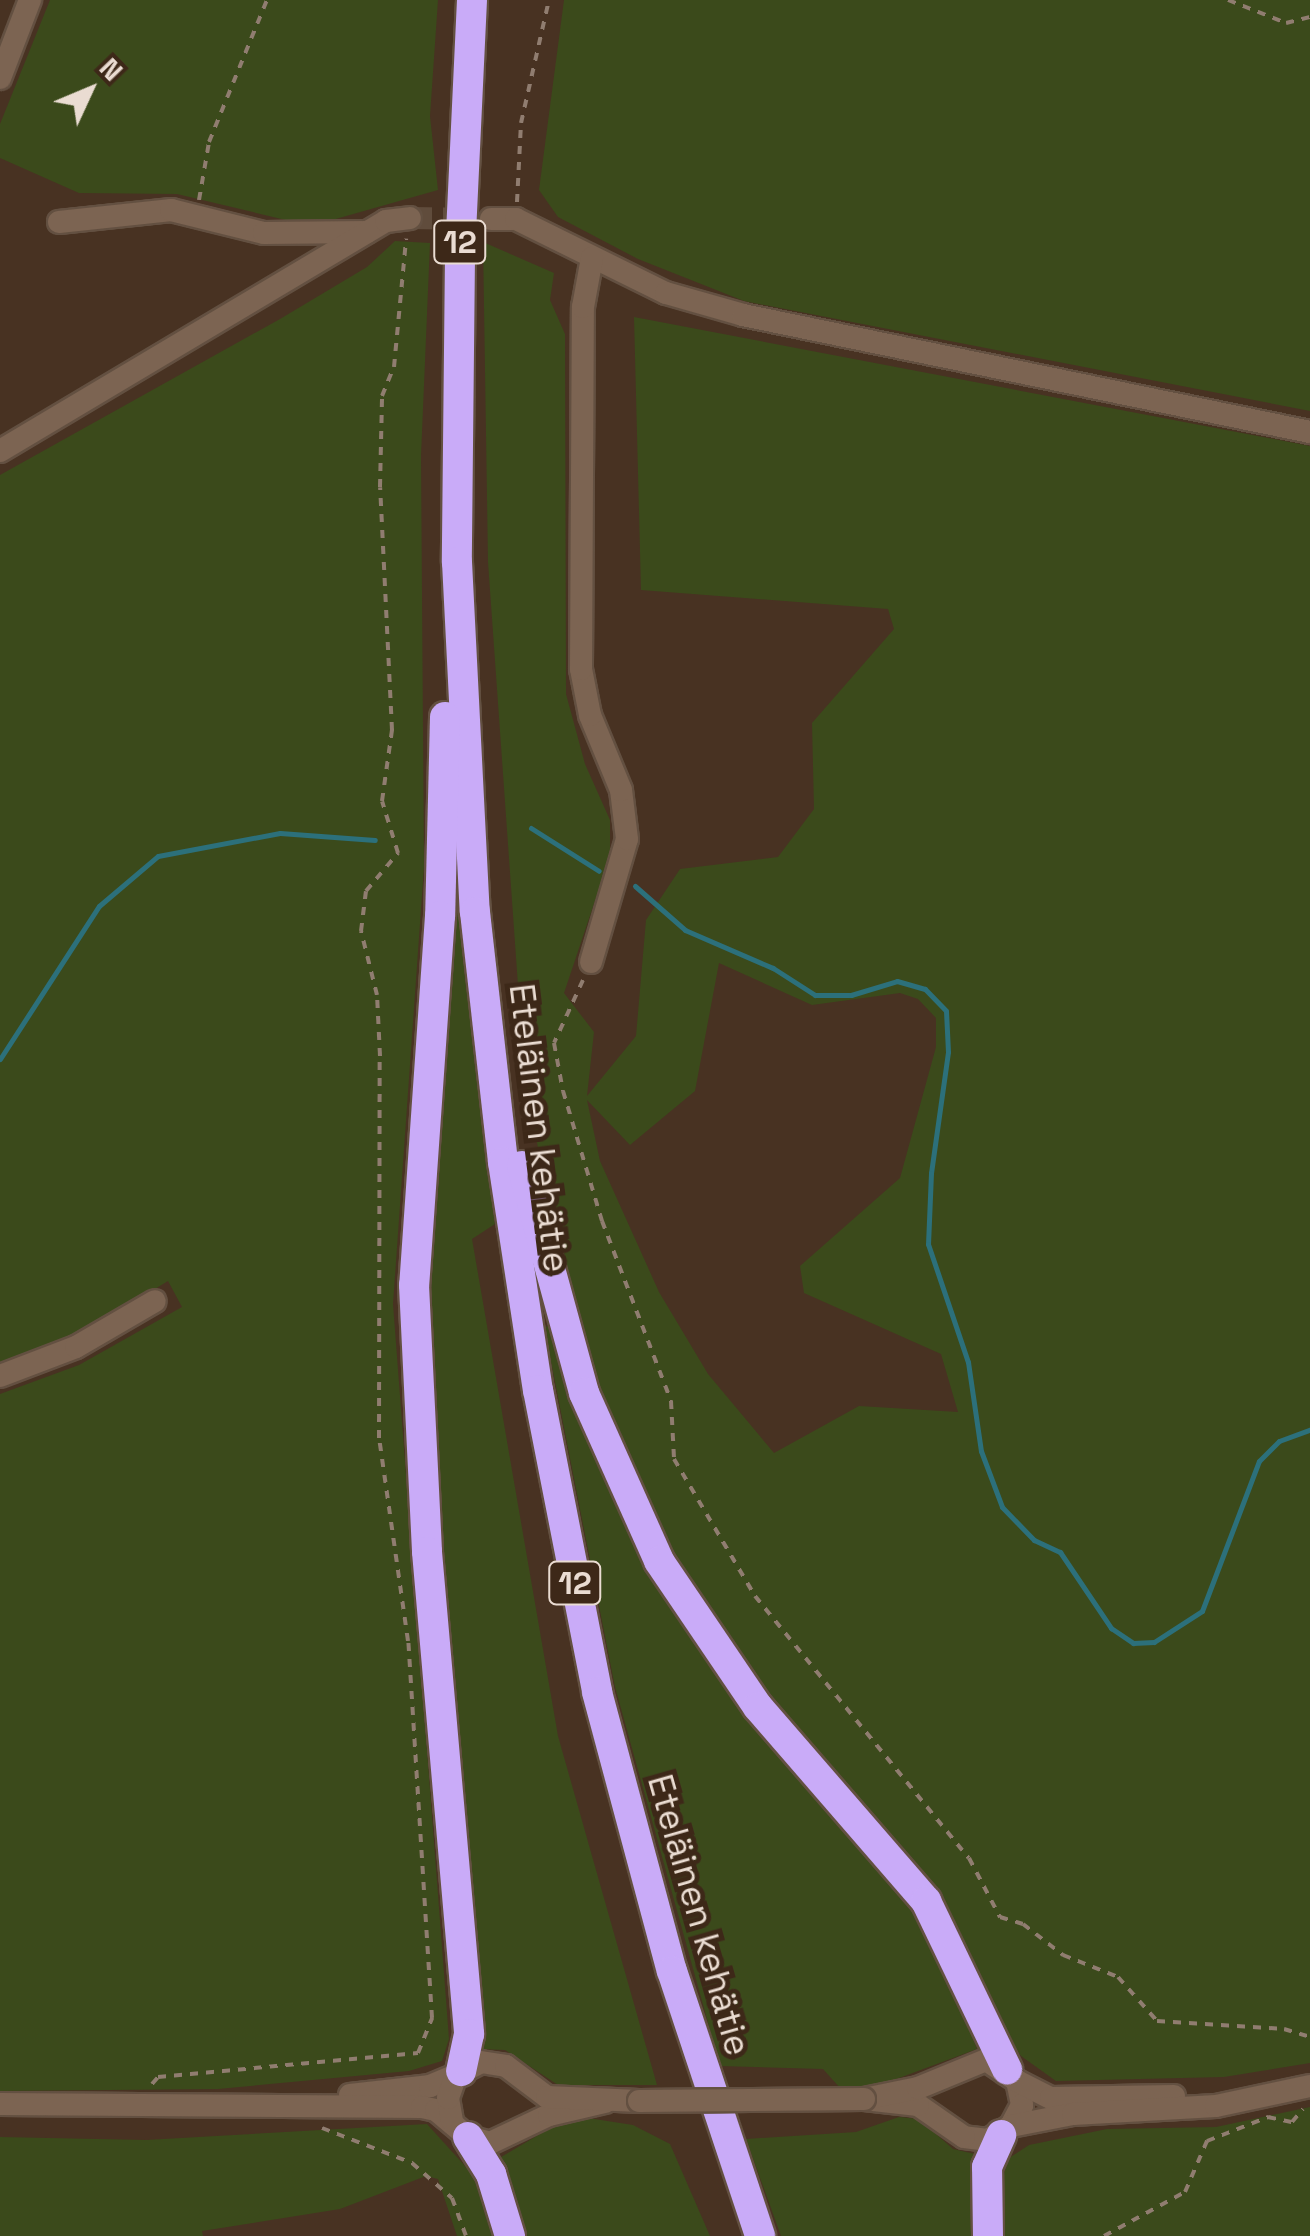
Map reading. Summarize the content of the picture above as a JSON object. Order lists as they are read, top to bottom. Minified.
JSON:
{"streets":{"highway":["12","Eteläinen kehätie"]},"north":"top right"}
